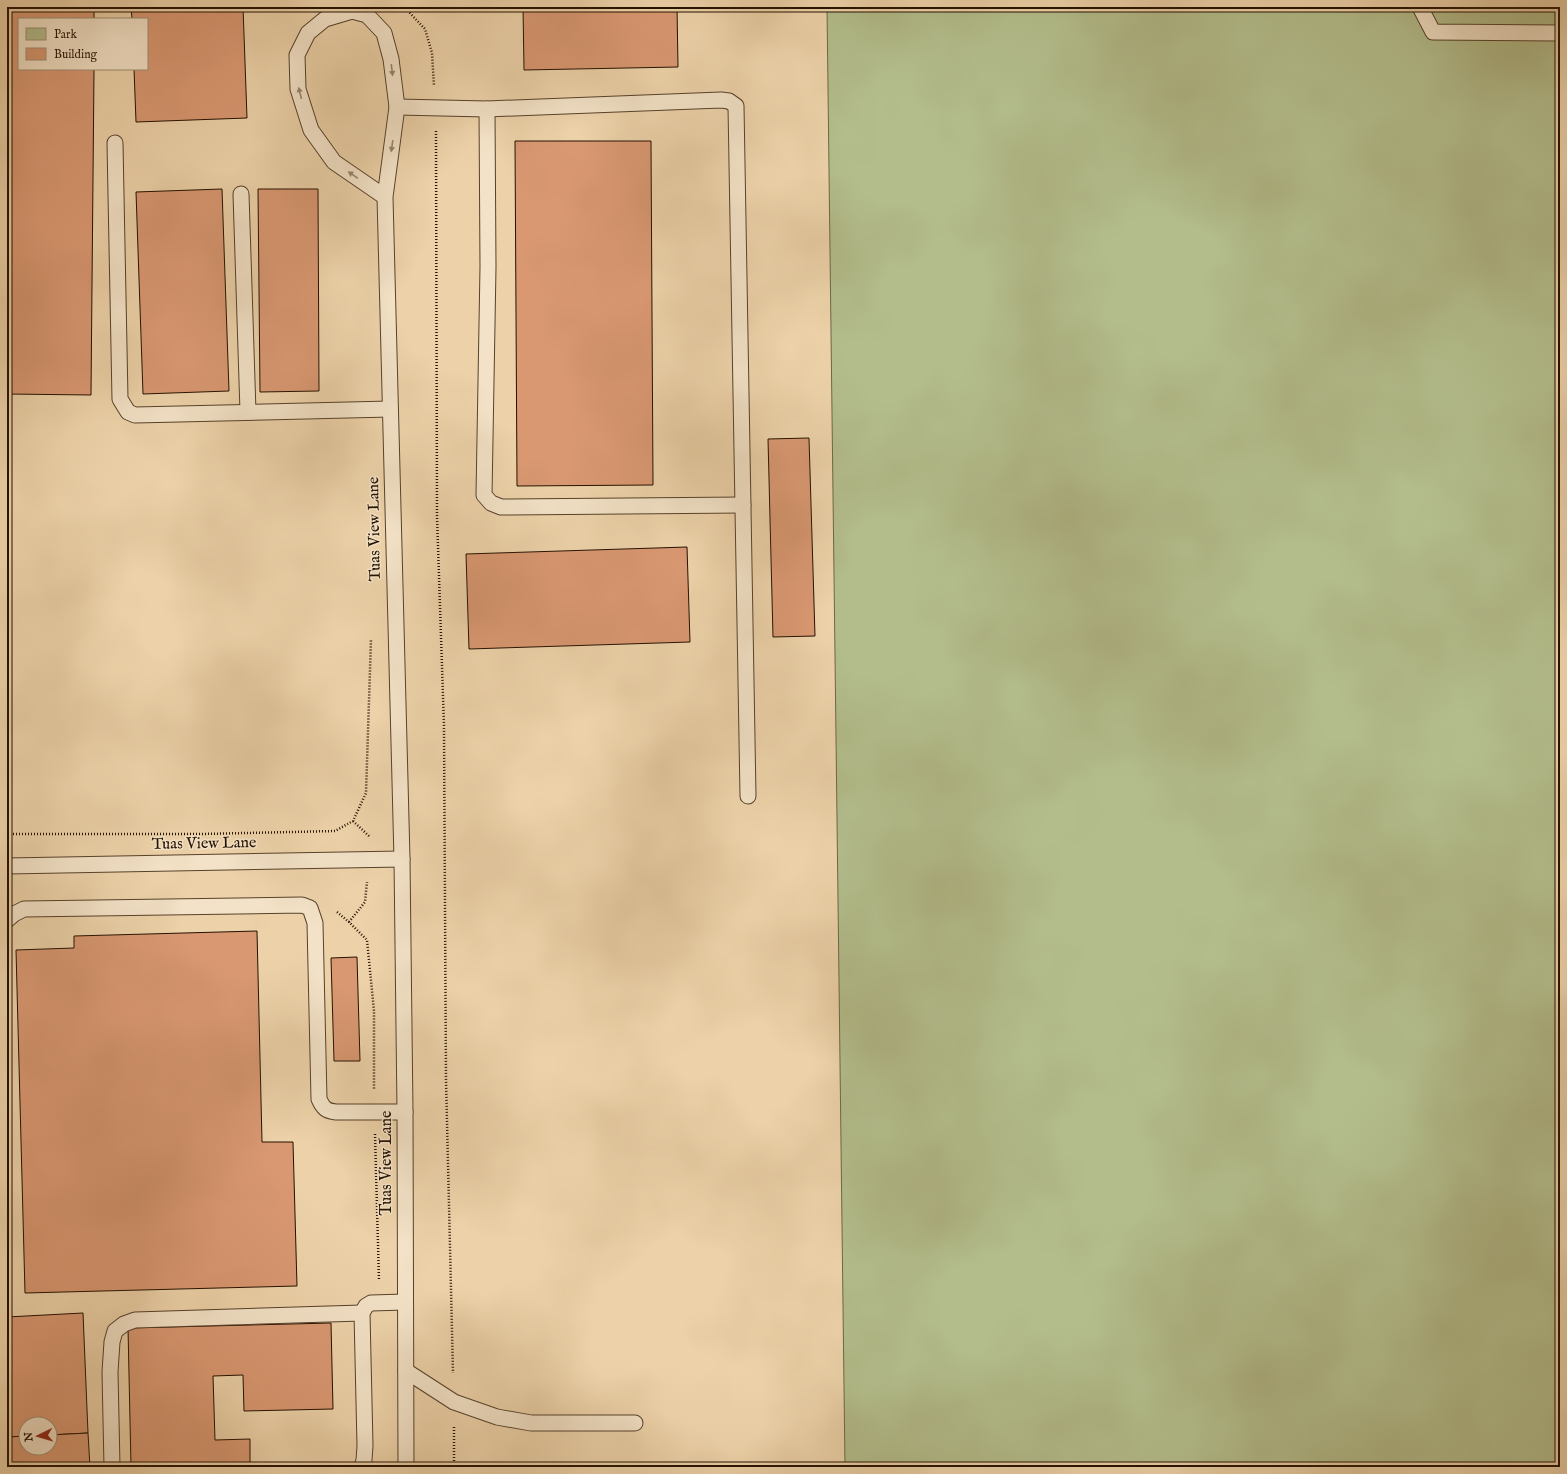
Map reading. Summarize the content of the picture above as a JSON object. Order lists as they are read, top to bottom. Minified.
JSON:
{"streets":{"lane":["Tuas View Lane"]},"legend":["Park","Building"],"north":"left"}
